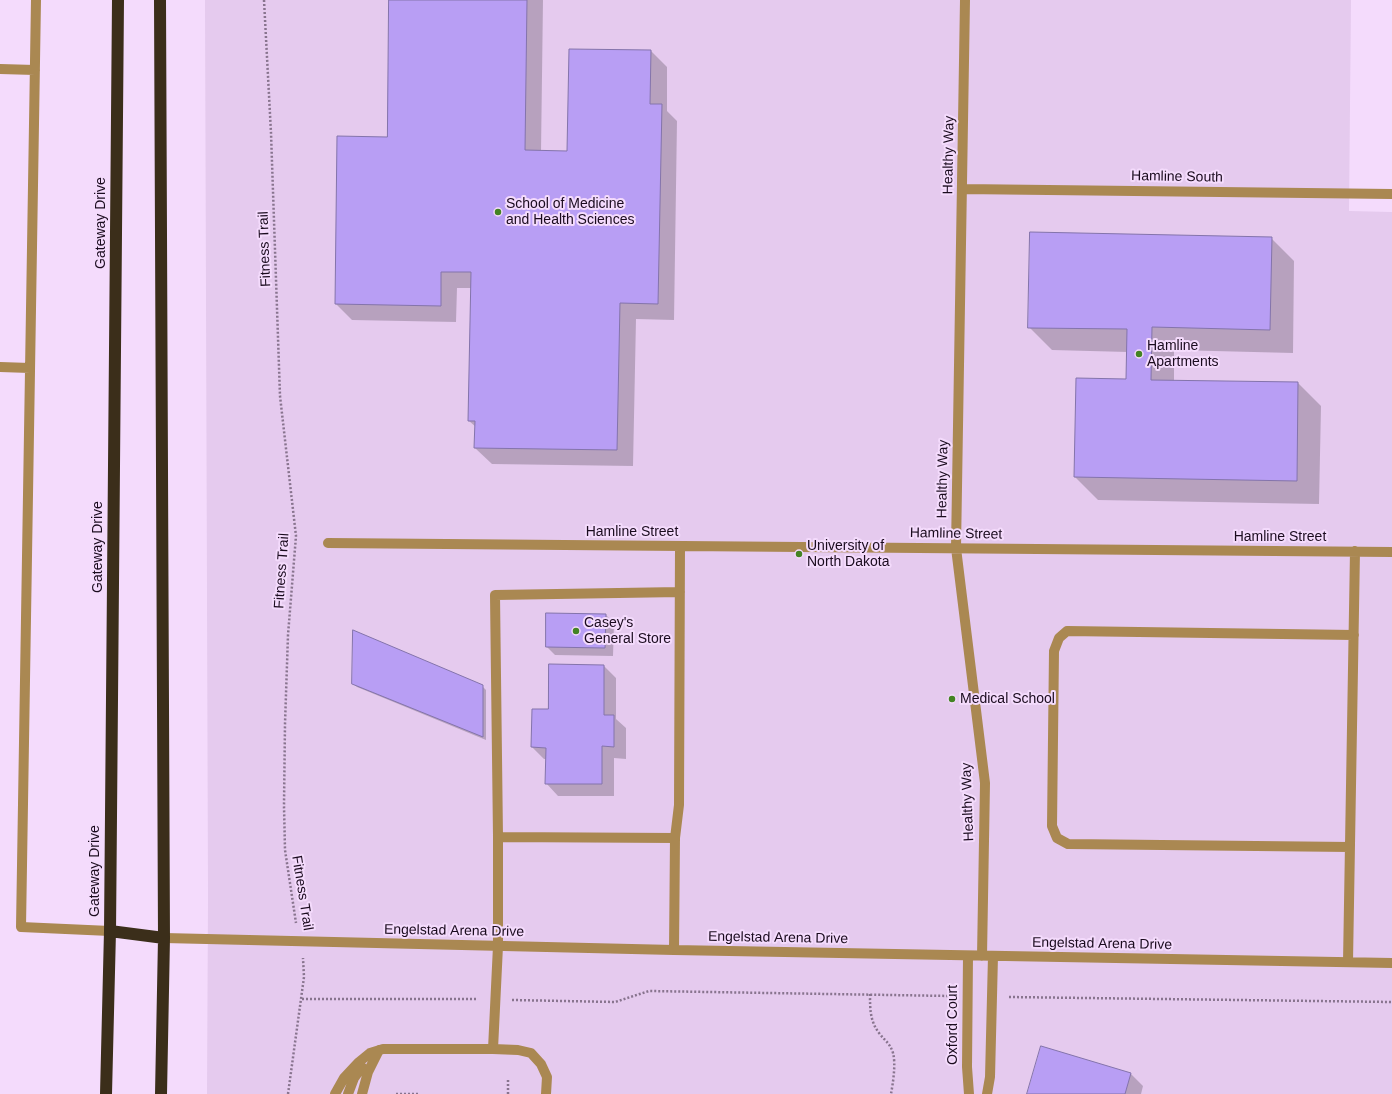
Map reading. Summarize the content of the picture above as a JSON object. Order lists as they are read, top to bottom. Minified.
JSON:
{"streets":{"highway":["Gateway Drive"],"street":["Healthy Way","Hamline South","Hamline Street","Engelstad Arena Drive","Oxford Court"],"path":["Fitness Trail"]},"crossings":[["Healthy Way","Hamline South"],["Healthy Way","Hamline Street"],["Healthy Way","Engelstad Arena Drive"],["Fitness Trail","Engelstad Arena Drive"],["Engelstad Arena Drive","Oxford Court"]],"places":["School of Medicine and Health Sciences","Hamline Apartments","University of North Dakota","Casey's General Store","Medical School"]}
